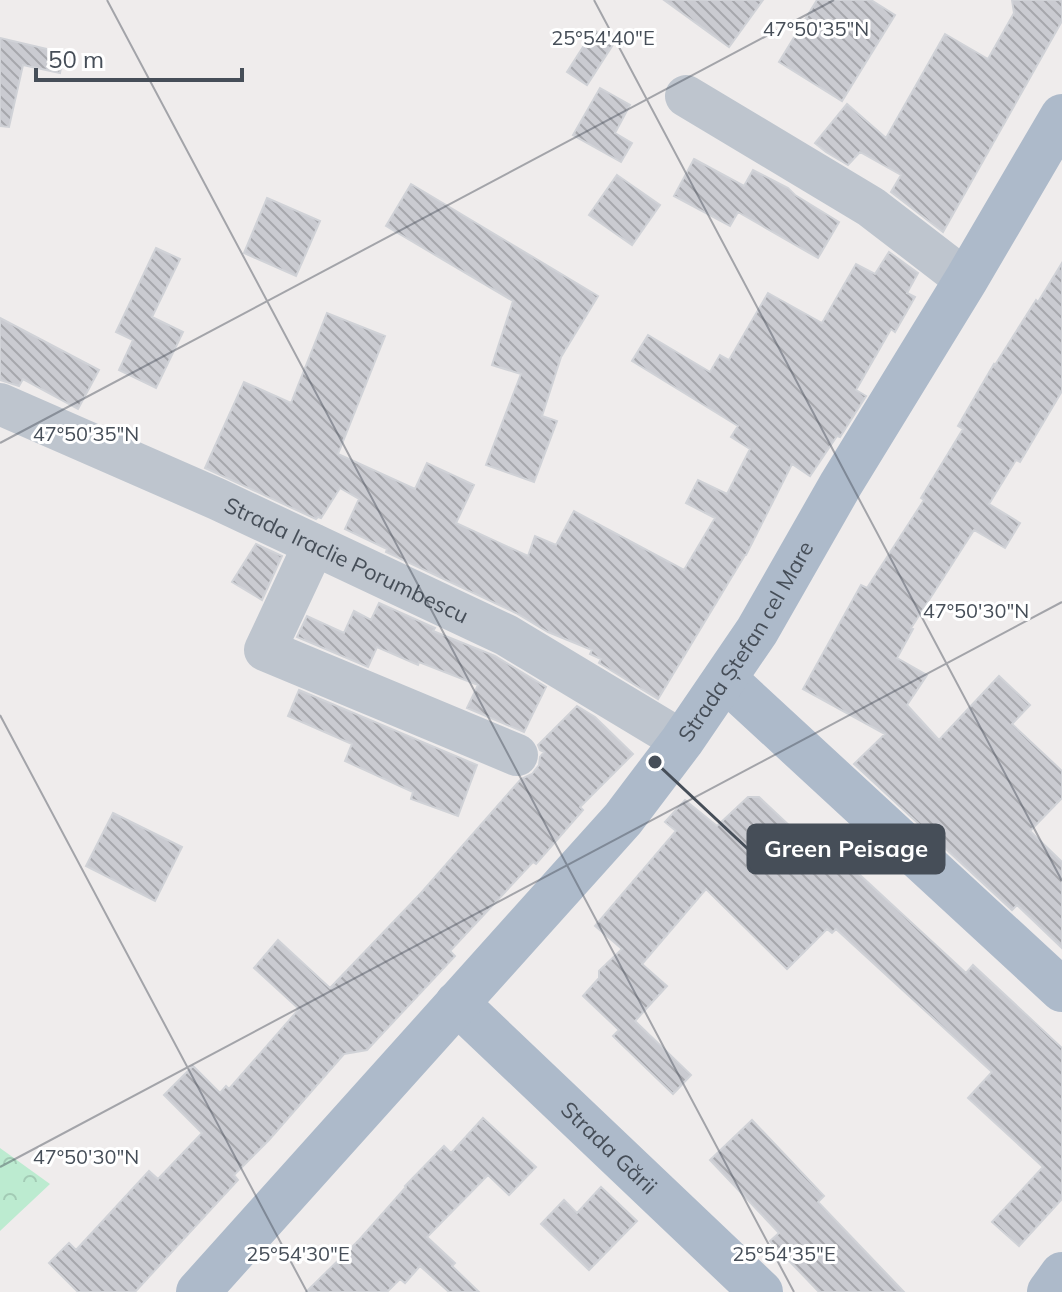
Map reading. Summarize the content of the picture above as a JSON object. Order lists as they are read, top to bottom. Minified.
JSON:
{"streets":{"main road":["Strada Ștefan cel Mare","Strada Gării"],"street":["Strada Iraclie Porumbescu"]},"crossings":[["Strada Iraclie Porumbescu","Strada Ștefan cel Mare"],["Strada Ștefan cel Mare","Strada Gării"]],"places":["Green Peisage"],"scale_bar":"50 m","coordinates":["47°50'35\"N","25°54'40\"E","47°50'30\"N","25°54'30\"E","25°54'35\"E"]}
